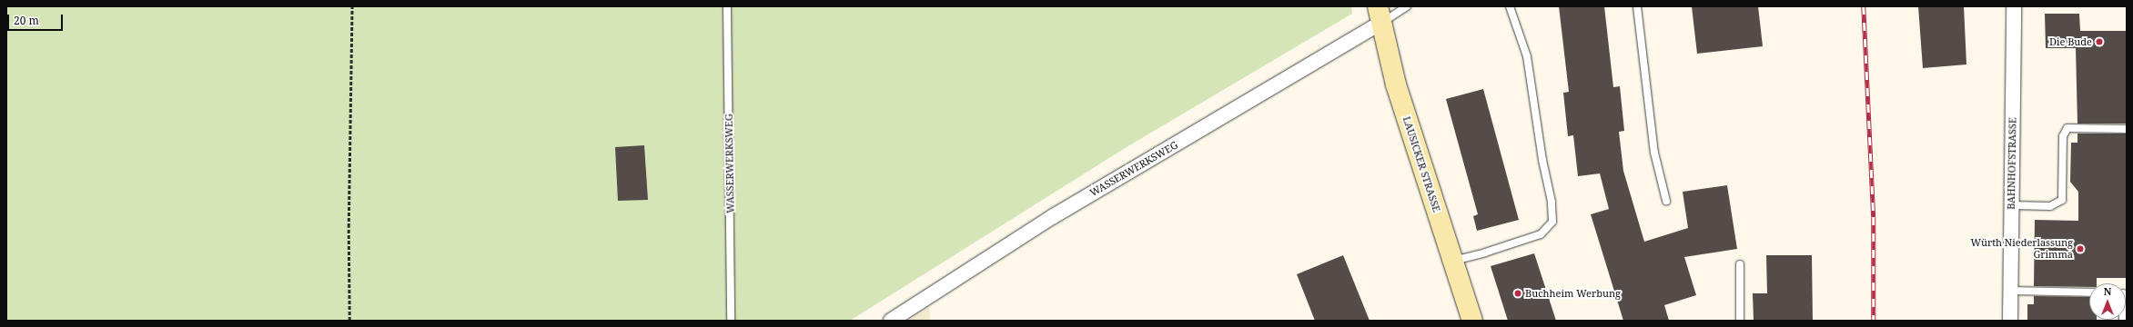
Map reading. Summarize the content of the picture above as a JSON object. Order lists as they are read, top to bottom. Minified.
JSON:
{"streets":{"main road":["LAUSICKER STRASSE"],"street":["WASSERWERKSWEG","BAHNHOFSTRASSE"]},"crossings":[["WASSERWERKSWEG","LAUSICKER STRASSE"]],"places":["Die Bude","Würth Niederlassung Grimma","Buchheim Werbung"],"scale_bar":"20 m","north":"top"}
